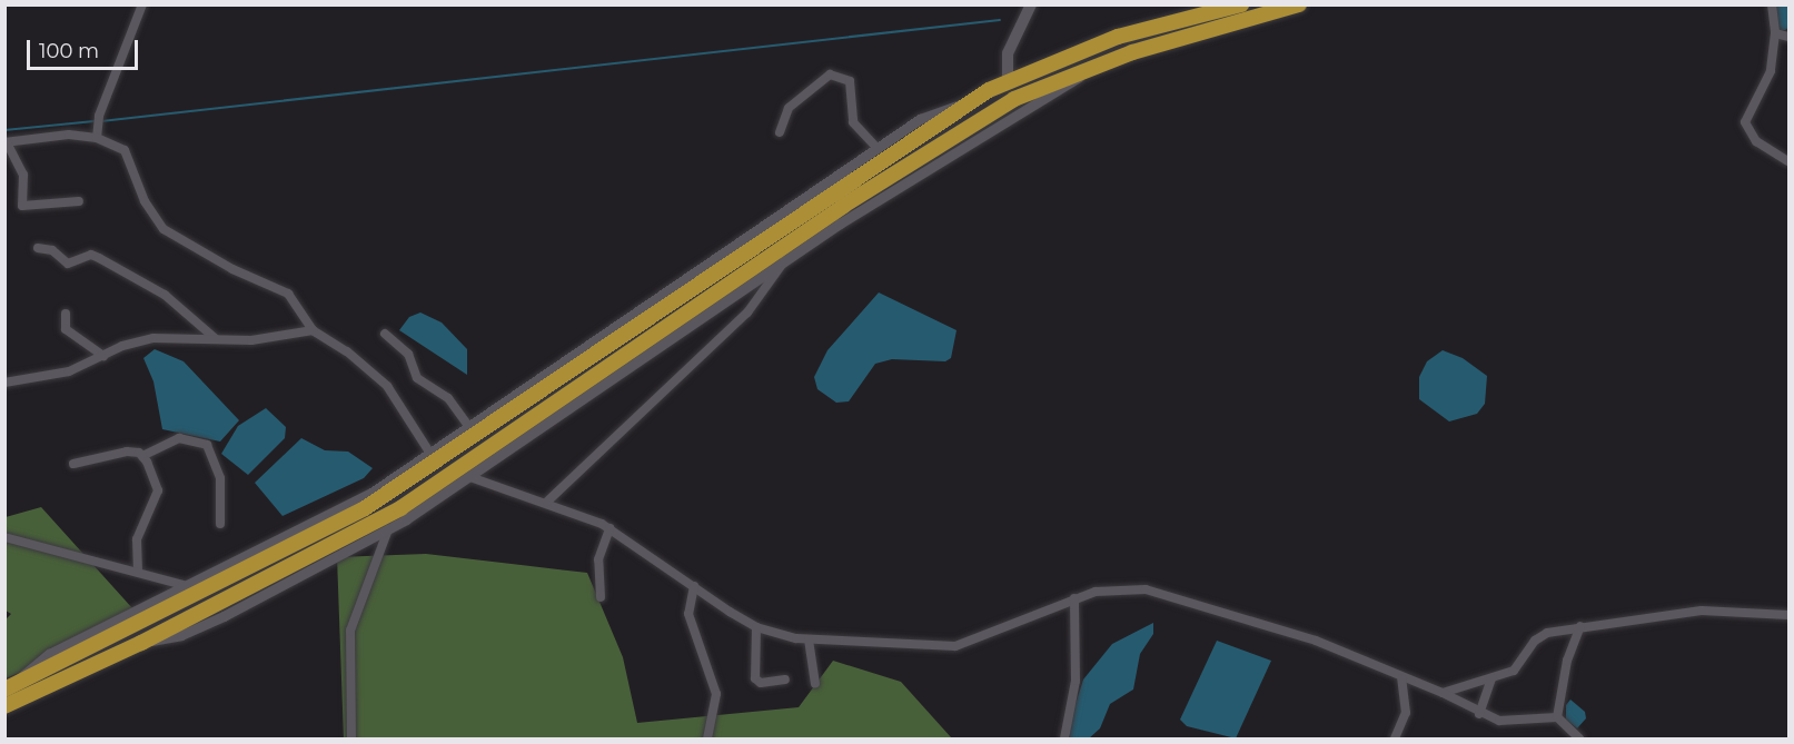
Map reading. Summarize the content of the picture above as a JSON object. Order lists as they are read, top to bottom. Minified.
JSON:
{"scale_bar":"100 m"}
